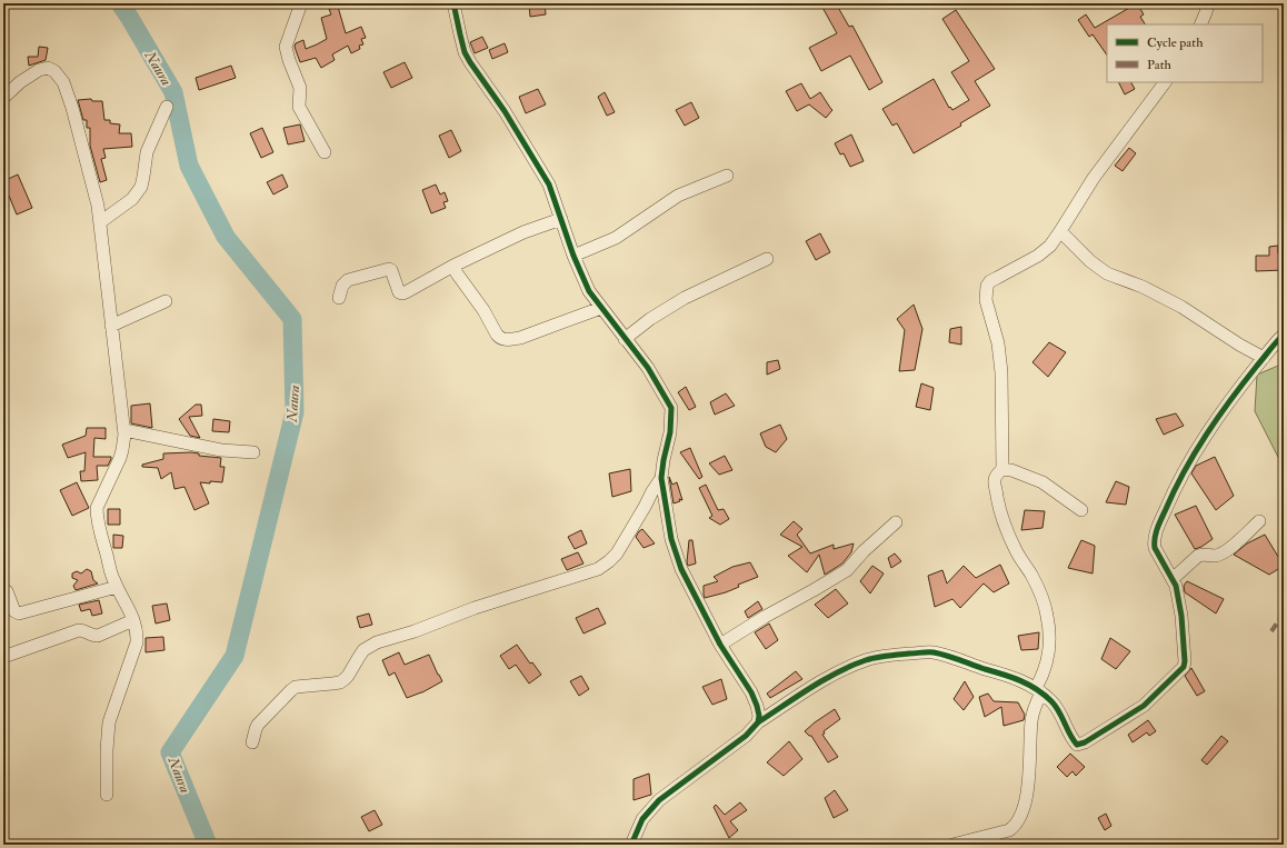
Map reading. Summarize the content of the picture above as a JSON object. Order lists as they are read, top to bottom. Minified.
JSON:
{"water":["Naura"],"legend":["Cycle path","Path"]}
